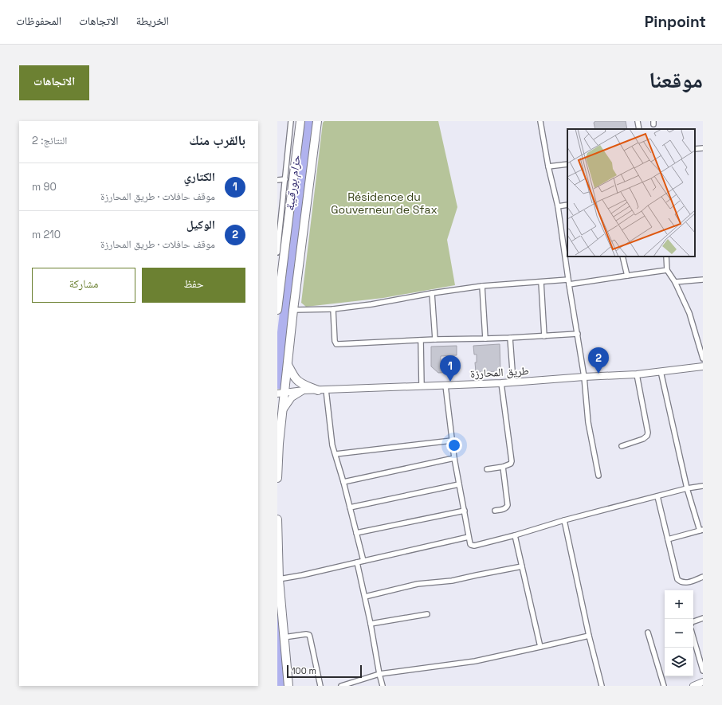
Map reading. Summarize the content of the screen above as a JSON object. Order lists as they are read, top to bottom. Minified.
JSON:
{"streets":{"main road":["طريق المحارزة"]},"water":["حزام بورقيبة"],"parks":["Résidence du Gouverneur de Sfax"],"scale_bar":"100 m","page":{"header":"Pinpoint","nav":["الخريطة","الاتجاهات","المحفوظات"],"title":"موقعنا","buttons":["الاتجاهات",["حفظ","مشاركة"]],"heading":["بالقرب منك","النتائج: 2"],"list":[{"mark":"1","name":"الكتاري","note":"موقف حافلات · طريق المحارزة","value":"90 m"},{"mark":"2","name":"الوكيل","note":"موقف حافلات · طريق المحارزة","value":"210 m"}],"pins":["2","1"],"map_buttons":["+","−"],"scale":"100 m"}}
